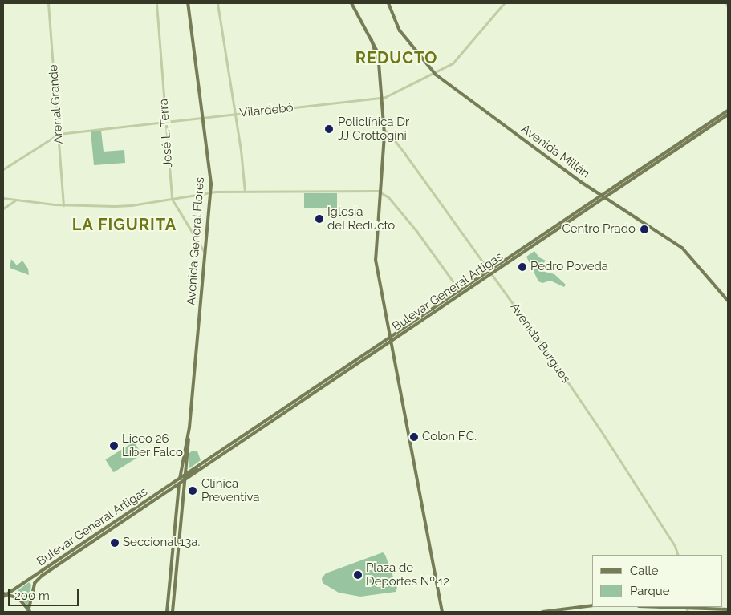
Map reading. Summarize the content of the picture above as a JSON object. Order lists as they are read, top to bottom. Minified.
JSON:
{"streets":{"main road":["Avenida Millán","Avenida General Flores","Bulevar General Artigas"],"street":["Arenal Grande","Vilardebó","José L. Terra","Avenida Burgues"]},"crossings":[["Arenal Grande","Vilardebó"],["Vilardebó","José L. Terra"],["Vilardebó","Avenida Millán"],["Vilardebó","Avenida General Flores"],["José L. Terra","Avenida General Flores"],["Avenida Millán","Bulevar General Artigas"],["Avenida General Flores","Bulevar General Artigas"],["Bulevar General Artigas","Avenida Burgues"]],"districts":["REDUCTO","LA FIGURITA"],"places":["Policlínica Dr JJ Crottogini","Iglesia del Reducto","Centro Prado","Pedro Poveda","Colon F.C.","Liceo 26 Líber Falco","Clínica Preventiva","Seccional 13a.","Plaza de Deportes Nº 12"],"legend":["Calle","Parque"],"scale_bar":"200 m"}
